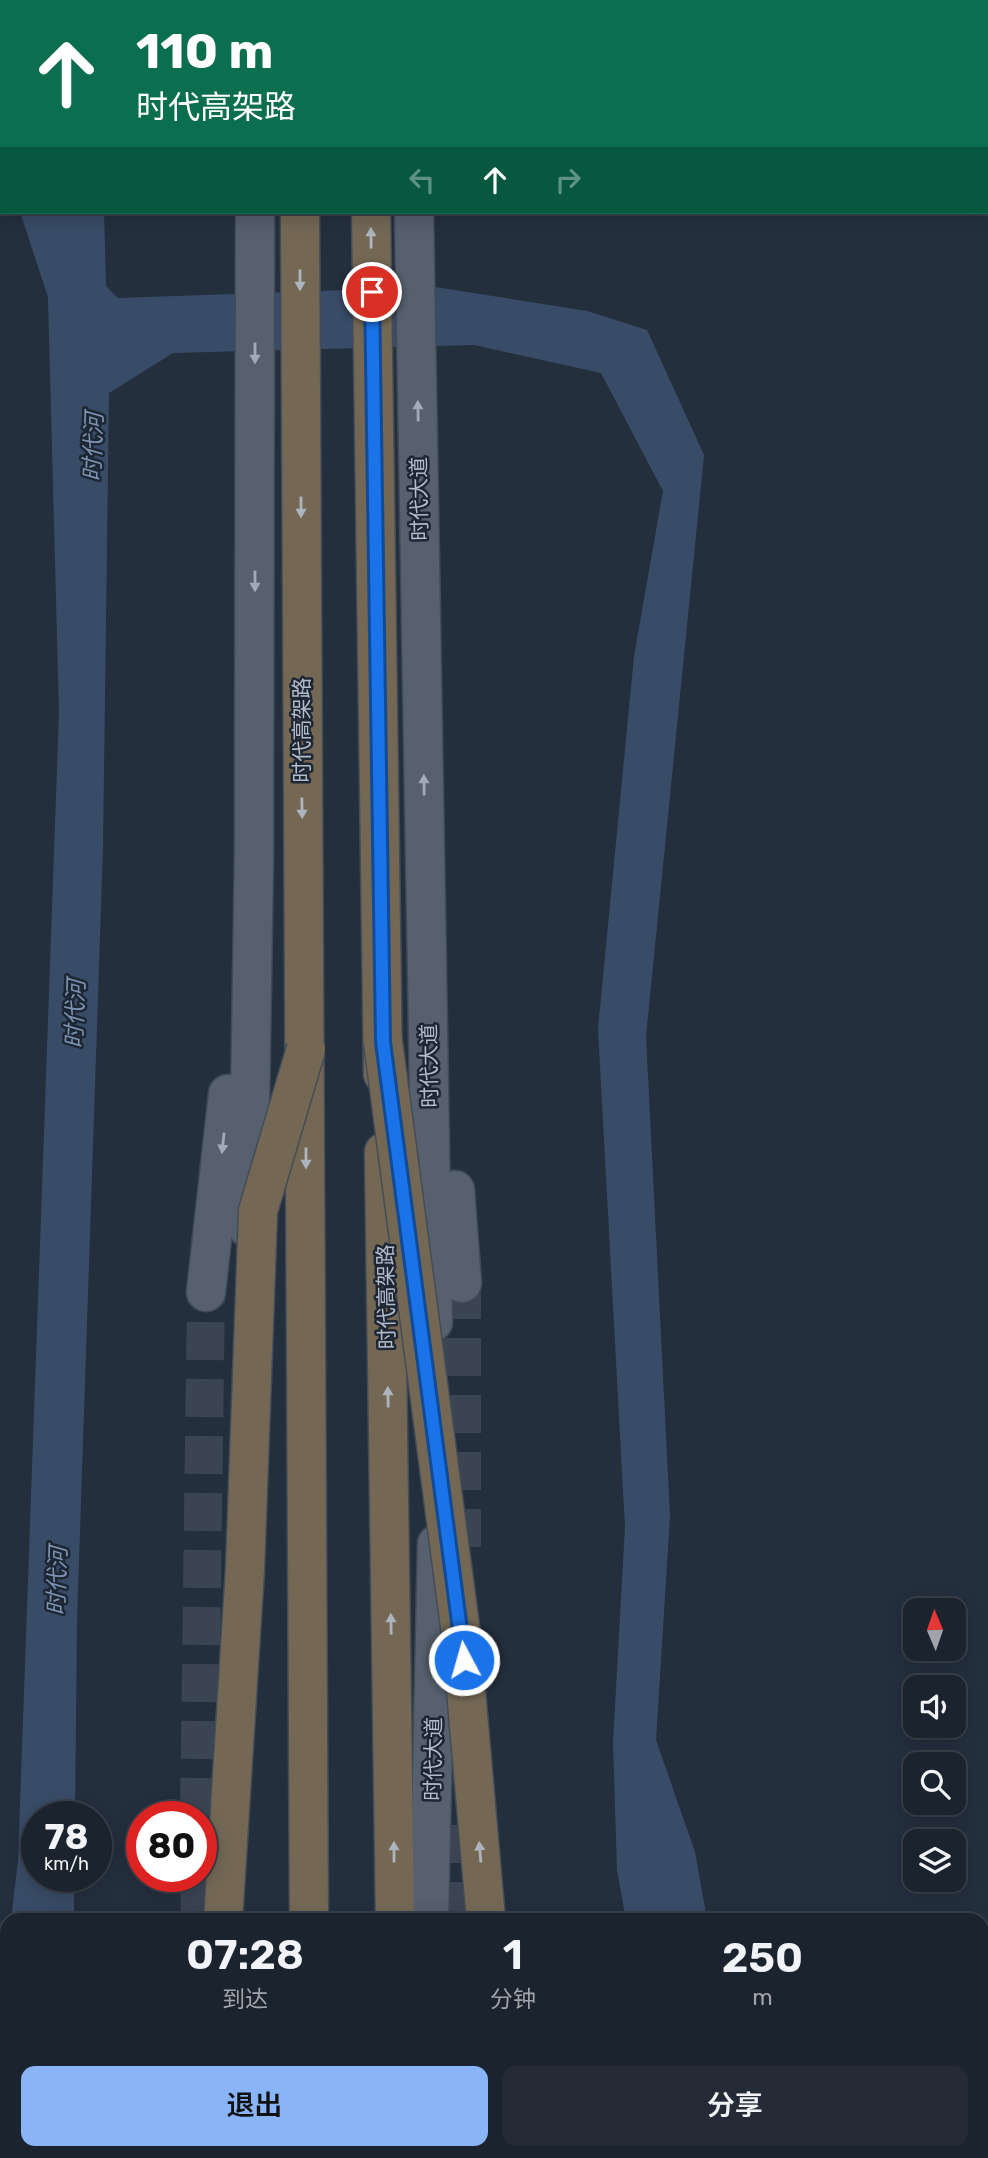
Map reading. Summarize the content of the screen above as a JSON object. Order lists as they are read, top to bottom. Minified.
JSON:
{"streets":{"highway":["时代高架路"],"main road":["时代大道"]},"water":["时代河"],"north":"top","page":{"turn":["110 m","时代高架路"],"speed":"78 km/h","limit":"80","eta":["07:28","到达","1","分钟","250","m"],"buttons":["退出","分享"]}}
